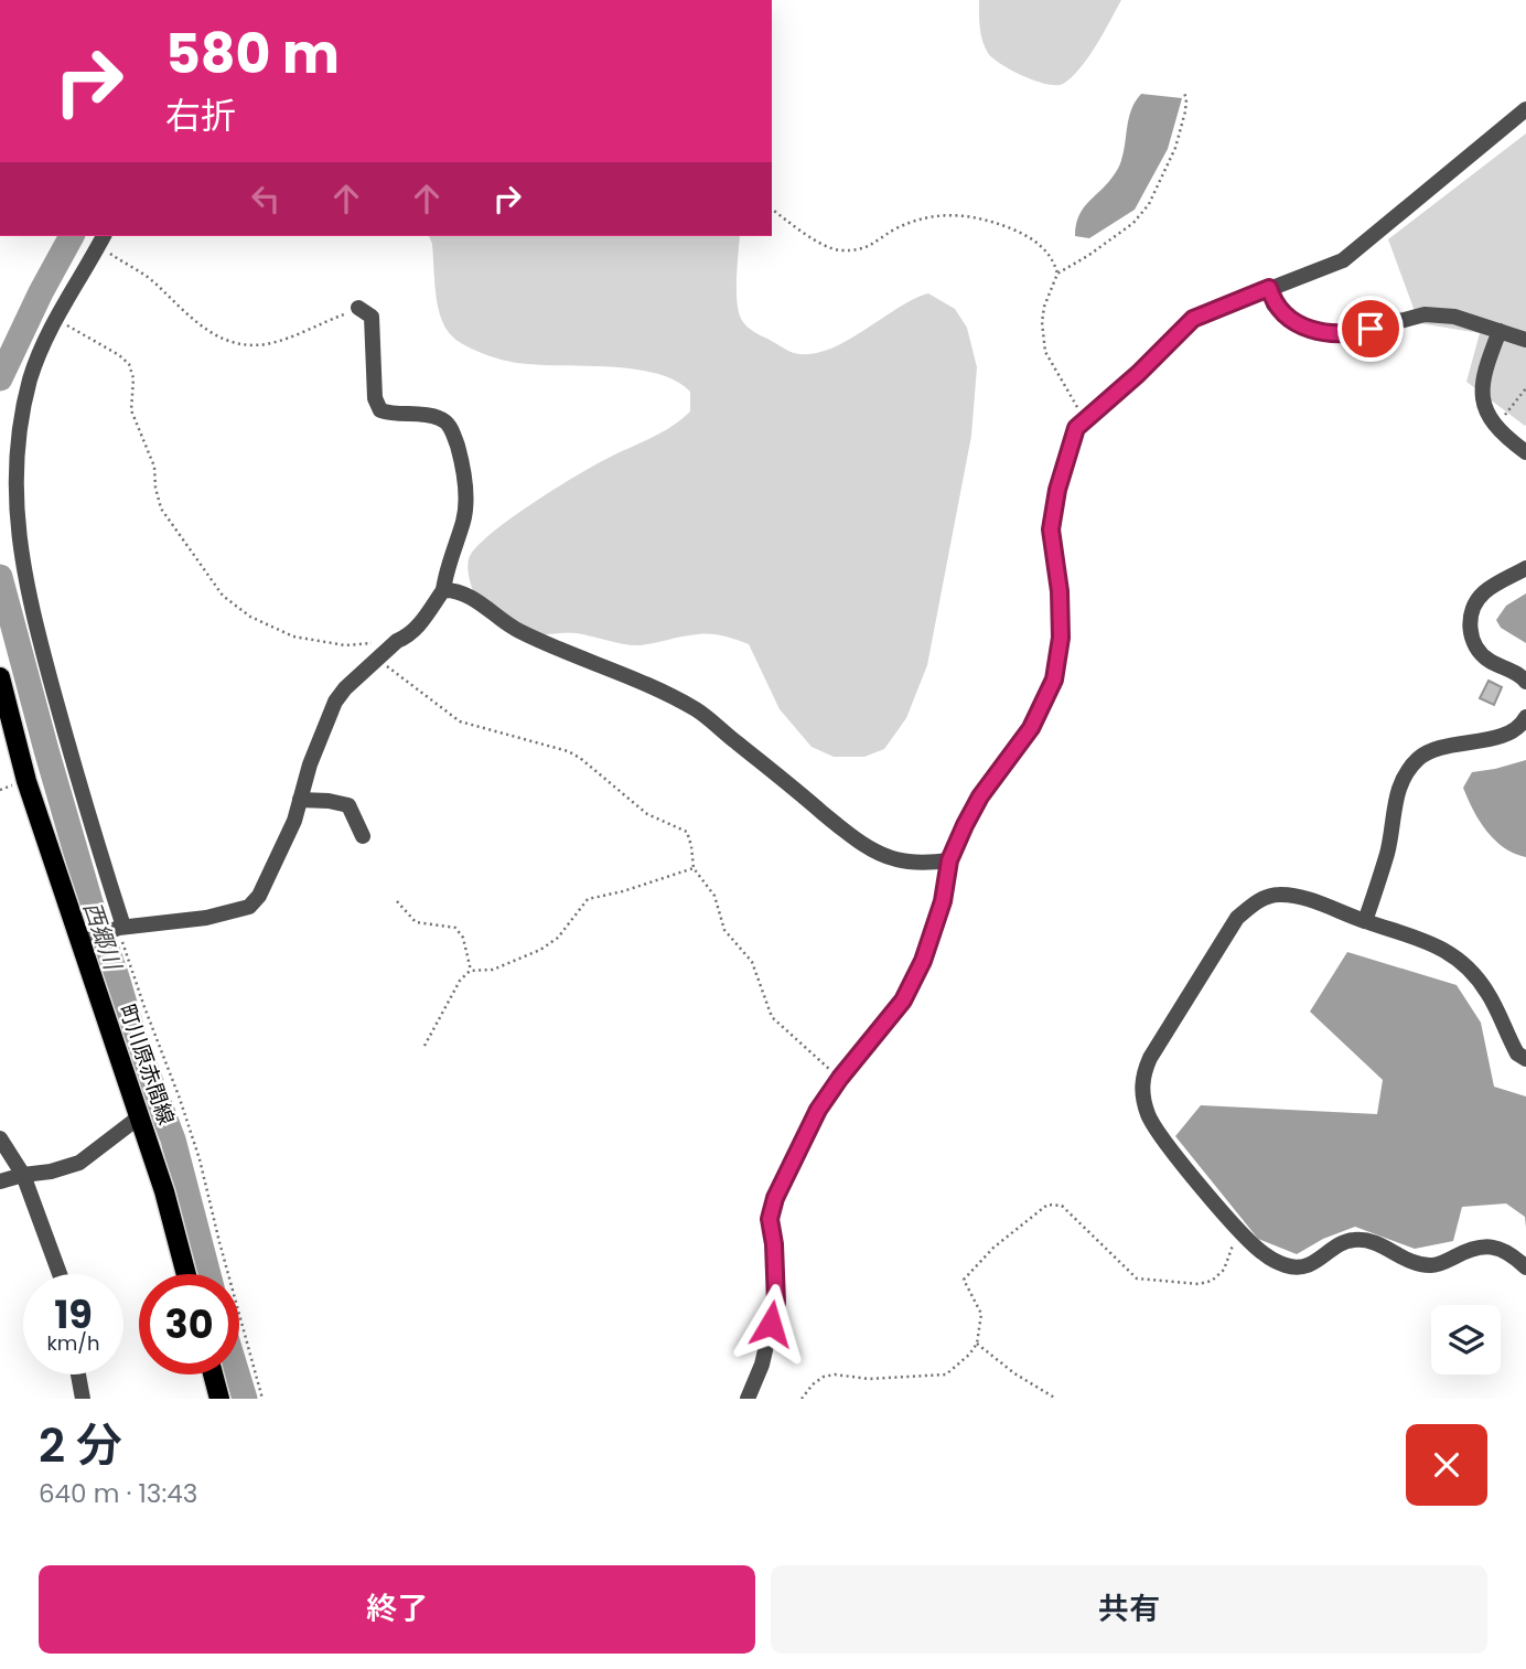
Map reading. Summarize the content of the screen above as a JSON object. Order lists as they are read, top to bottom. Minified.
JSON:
{"streets":{"main road":["町川原赤間線"]},"water":["西郷川"],"page":{"turn":["580 m","右折"],"speed":"19 km/h","limit":"30","heading":["2 分","640 m · 13:43"],"buttons":["終了","共有"]}}
